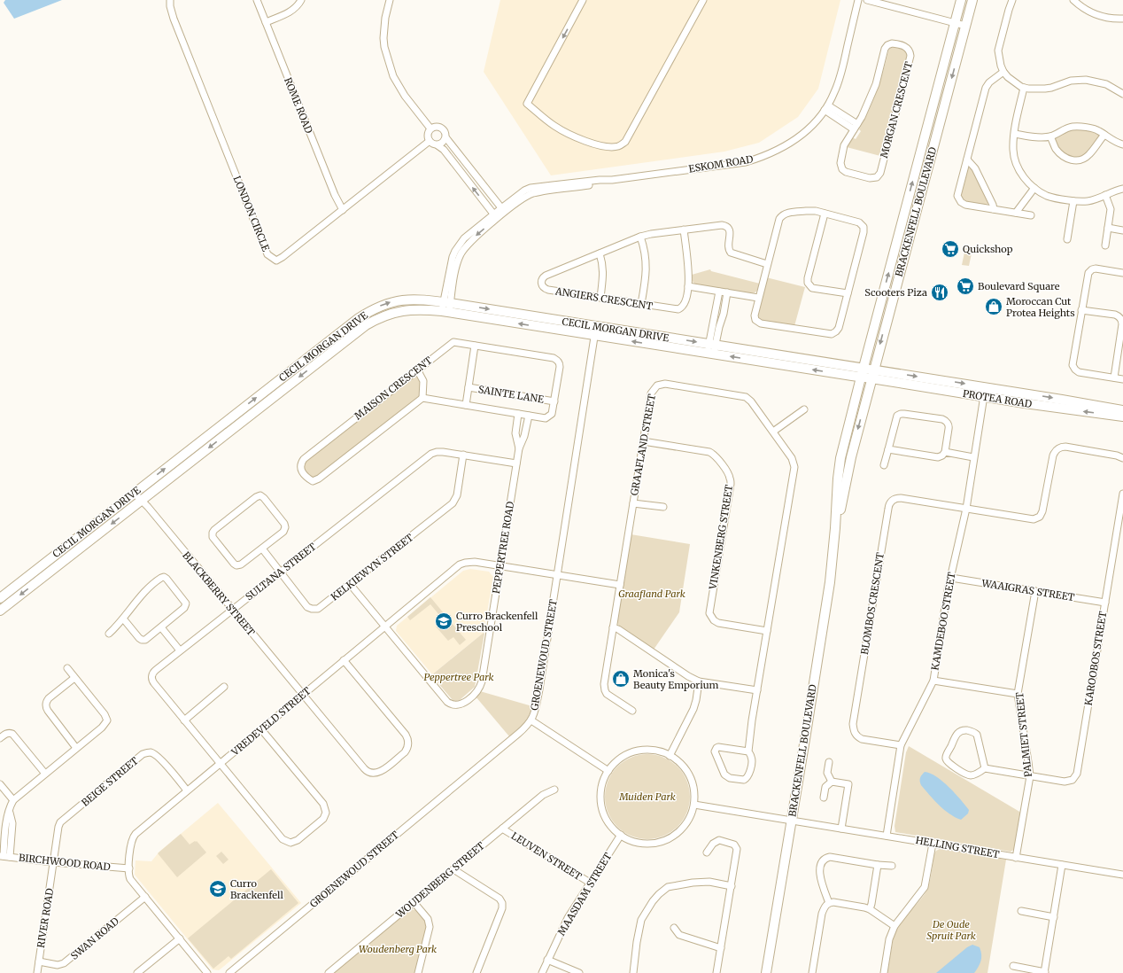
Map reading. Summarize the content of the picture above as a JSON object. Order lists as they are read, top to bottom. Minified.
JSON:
{"streets":{"street":["ROME ROAD","MORGAN CRESCENT","ESKOM ROAD","BRACKENFELL BOULEVARD","LONDON CIRCLE","ANGIERS CRESCENT","CECIL MORGAN DRIVE","MAISON CRESCENT","SAINTE LANE","PROTEA ROAD","GRAAFLAND STREET","VINKENBERG STREET","PEPPERTREE ROAD","KELKIEWYN STREET","SULTANA STREET","WAAIGRAS STREET","BLACKBERRY STREET","BLOMBOS CRESCENT","KAMDEBOO STREET","GROENEWOUD STREET","KAROOBOS STREET","VREDEVELD STREET","PALMIET STREET","BEIGE STREET","HELLING STREET","LEUVEN STREET","BIRCHWOOD ROAD","WOUDENBERG STREET","MAASDAM STREET","RIVER ROAD","SWAN ROAD"]},"crossings":[["ROME ROAD","LONDON CIRCLE"],["ESKOM ROAD","CECIL MORGAN DRIVE"],["BRACKENFELL BOULEVARD","CECIL MORGAN DRIVE"],["BRACKENFELL BOULEVARD","PROTEA ROAD"],["BRACKENFELL BOULEVARD","HELLING STREET"],["CECIL MORGAN DRIVE","PROTEA ROAD"],["CECIL MORGAN DRIVE","BLACKBERRY STREET"],["CECIL MORGAN DRIVE","GROENEWOUD STREET"],["MAISON CRESCENT","SAINTE LANE"],["PROTEA ROAD","KAMDEBOO STREET"],["GRAAFLAND STREET","VINKENBERG STREET"],["GRAAFLAND STREET","VREDEVELD STREET"],["PEPPERTREE ROAD","KELKIEWYN STREET"],["PEPPERTREE ROAD","SULTANA STREET"],["PEPPERTREE ROAD","VREDEVELD STREET"],["KELKIEWYN STREET","SULTANA STREET"],["SULTANA STREET","BLACKBERRY STREET"],["SULTANA STREET","VREDEVELD STREET"],["WAAIGRAS STREET","KAMDEBOO STREET"],["WAAIGRAS STREET","KAROOBOS STREET"],["WAAIGRAS STREET","PALMIET STREET"],["BLACKBERRY STREET","VREDEVELD STREET"],["BLOMBOS CRESCENT","KAMDEBOO STREET"],["KAMDEBOO STREET","HELLING STREET"],["GROENEWOUD STREET","VREDEVELD STREET"],["KAROOBOS STREET","PALMIET STREET"],["VREDEVELD STREET","BEIGE STREET"],["VREDEVELD STREET","BIRCHWOOD ROAD"],["VREDEVELD STREET","SWAN ROAD"],["PALMIET STREET","HELLING STREET"],["BEIGE STREET","BIRCHWOOD ROAD"],["BEIGE STREET","RIVER ROAD"],["HELLING STREET","MAASDAM STREET"],["LEUVEN STREET","WOUDENBERG STREET"],["LEUVEN STREET","MAASDAM STREET"],["BIRCHWOOD ROAD","RIVER ROAD"],["RIVER ROAD","SWAN ROAD"]],"parks":["Graafland Park","Peppertree Park","Muiden Park","De Oude Spruit Park","Woudenberg Park"],"places":{"supermarket":["Quickshop","Boulevard Square"],"restaurant":["Scooters Piza"],"shop":["Moroccan Cut Protea Heights","Monica's Beauty Emporium"],"school or university":["Curro Brackenfell Preschool","Curro Brackenfell"]}}
